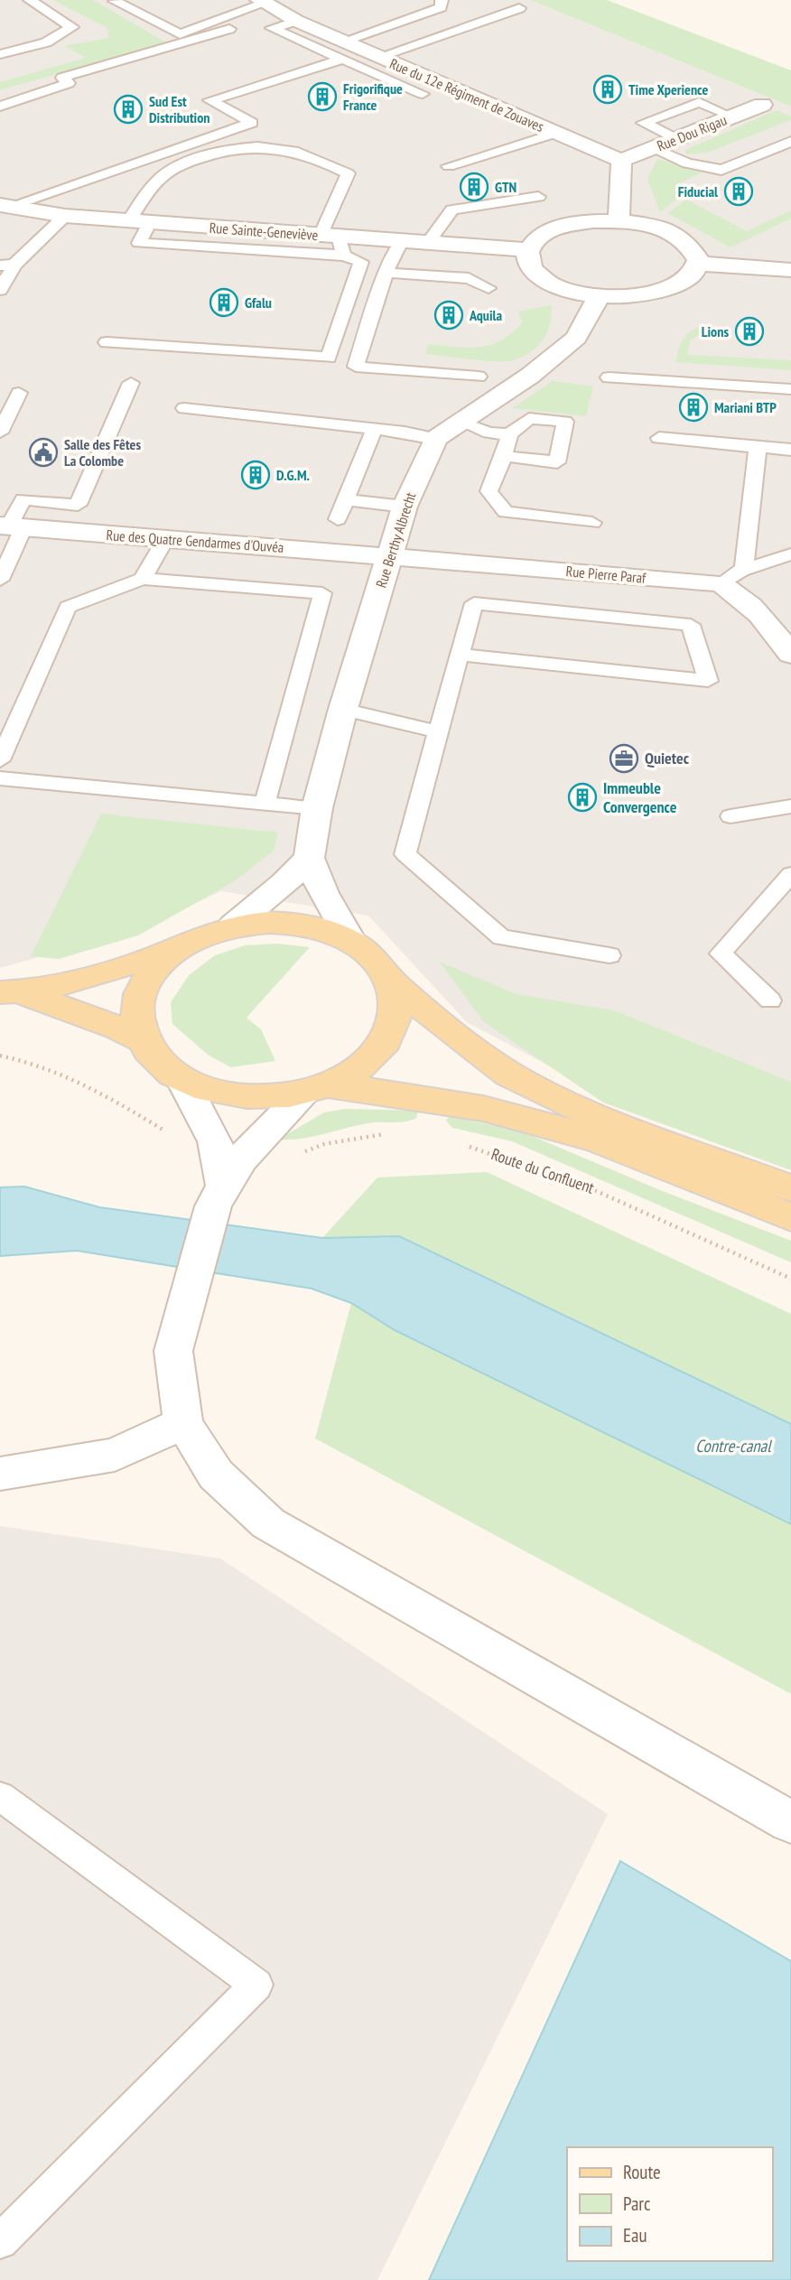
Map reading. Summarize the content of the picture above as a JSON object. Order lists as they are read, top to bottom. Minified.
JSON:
{"streets":{"street":["Rue du 12e Régiment de Zouaves","Rue Dou Rigau","Rue Sainte-Geneviève","Rue Berthy Albrecht","Rue des Quatre Gendarmes d'Ouvéa","Rue Pierre Paraf"],"path":["Route du Confluent"]},"crossings":[["Rue du 12e Régiment de Zouaves","Rue Dou Rigau"],["Rue Berthy Albrecht","Rue des Quatre Gendarmes d'Ouvéa"],["Rue Berthy Albrecht","Rue Pierre Paraf"],["Rue des Quatre Gendarmes d'Ouvéa","Rue Pierre Paraf"]],"water":["Contre-canal"],"places":{"building":["Time Xperience","Frigorifique France","Sud Est Distribution","GTN","Fiducial","Gfalu","Aquila","Lions","Mariani BTP","D.G.M.","Immeuble Convergence"],"public building":["Salle des Fêtes La Colombe"],"office":["Quietec"]},"legend":["Route","Parc","Eau"]}
